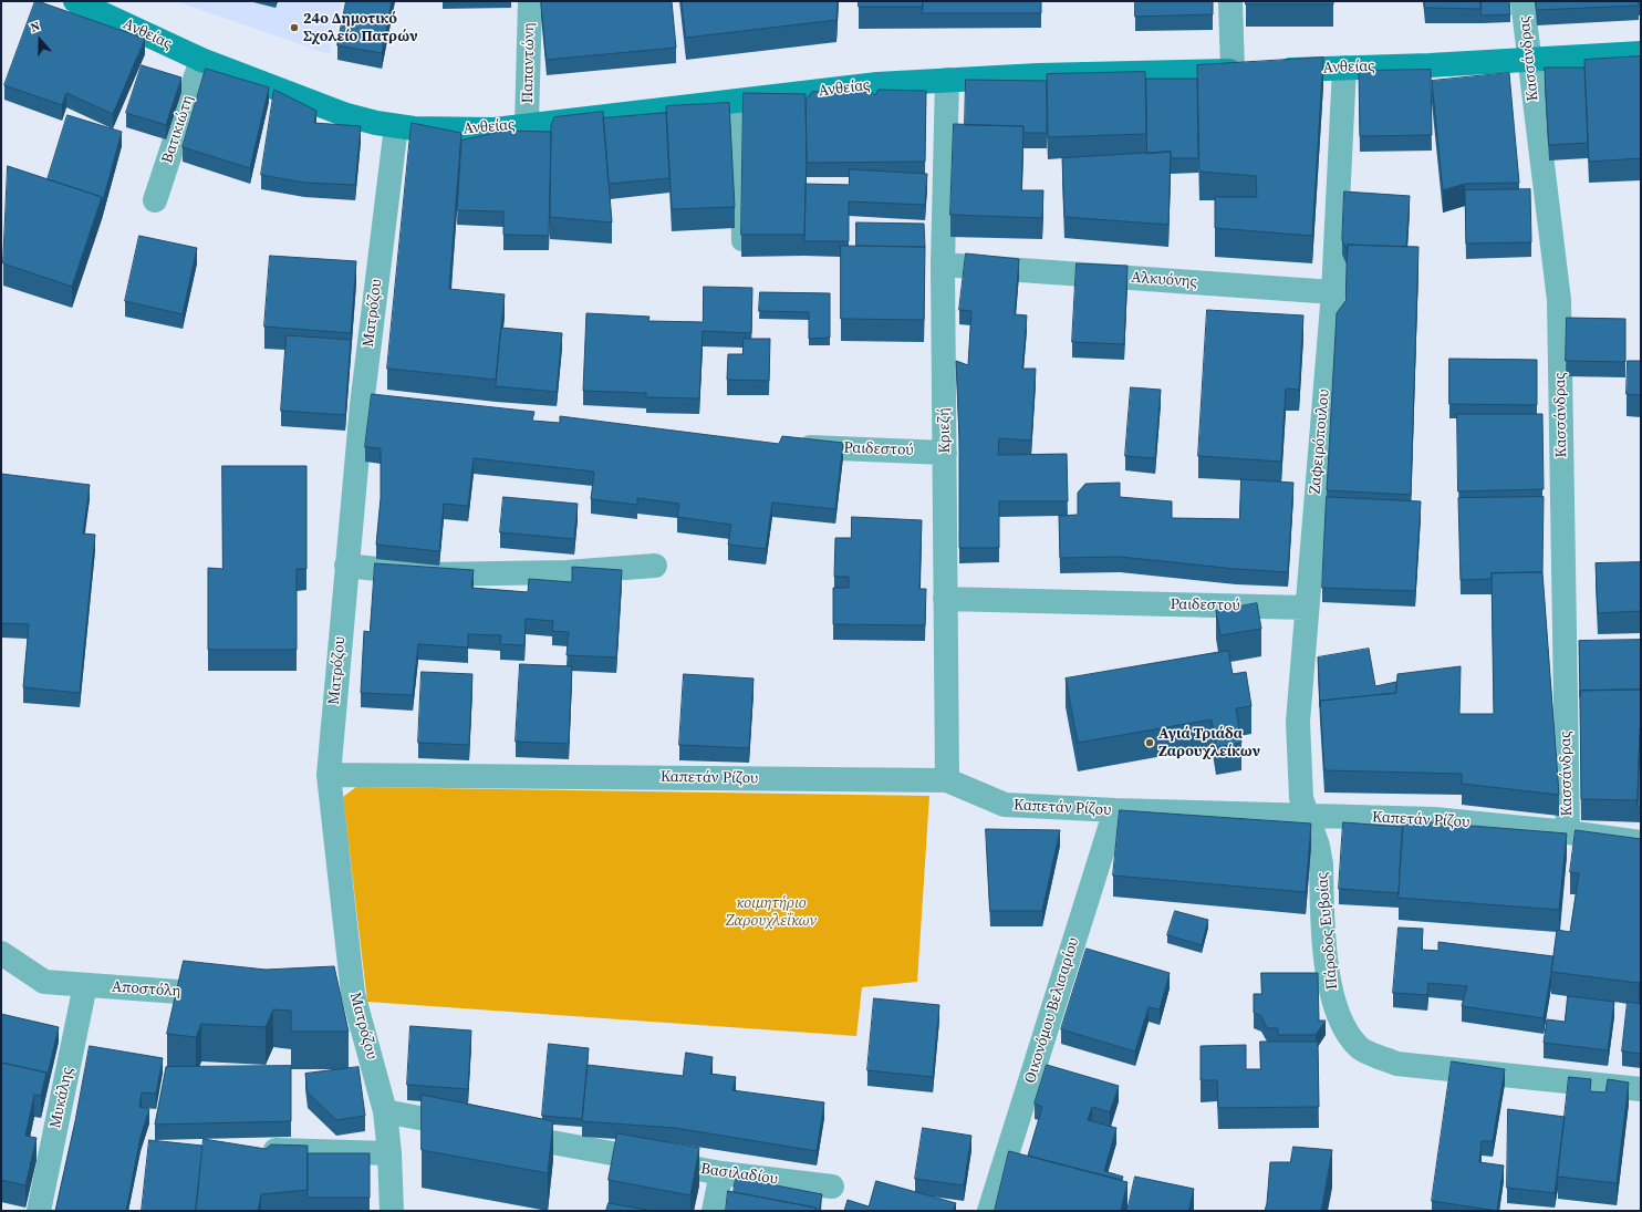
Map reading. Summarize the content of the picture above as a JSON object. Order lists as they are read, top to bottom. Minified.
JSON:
{"streets":{"main road":["Ανθείας"],"street":["Κασσάνδρας","Παπαντώνη","Βατικιώτη","Αλκυόνης","Ματρόζου","Κριεζή","Ζαφειρόπουλου","Ραιδεστού","Καπετάν Ρίζου","Πάροδος Ευβοίας","Αποστόλη","Οικονόμου Βελισαρίου","Μυκάλης","Βασιλαδίου"]},"crossings":[["Ανθείας","Κασσάνδρας"],["Ανθείας","Παπαντώνη"],["Ανθείας","Βατικιώτη"],["Ανθείας","Ματρόζου"],["Ανθείας","Κριεζή"],["Ανθείας","Ζαφειρόπουλου"],["Κασσάνδρας","Καπετάν Ρίζου"],["Αλκυόνης","Κριεζή"],["Αλκυόνης","Ζαφειρόπουλου"],["Ματρόζου","Καπετάν Ρίζου"],["Κριεζή","Ραιδεστού"],["Κριεζή","Καπετάν Ρίζου"],["Ζαφειρόπουλου","Ραιδεστού"],["Ζαφειρόπουλου","Καπετάν Ρίζου"],["Ζαφειρόπουλου","Πάροδος Ευβοίας"],["Καπετάν Ρίζου","Πάροδος Ευβοίας"],["Καπετάν Ρίζου","Οικονόμου Βελισαρίου"],["Αποστόλη","Μυκάλης"]],"parks":["κοιμητήριο Ζαρουχλεΐκων"],"places":["24ο Δημοτικό Σχολείο Πατρών","Αγιά Τριάδα Ζαρουχλείκων"],"north":"top"}
